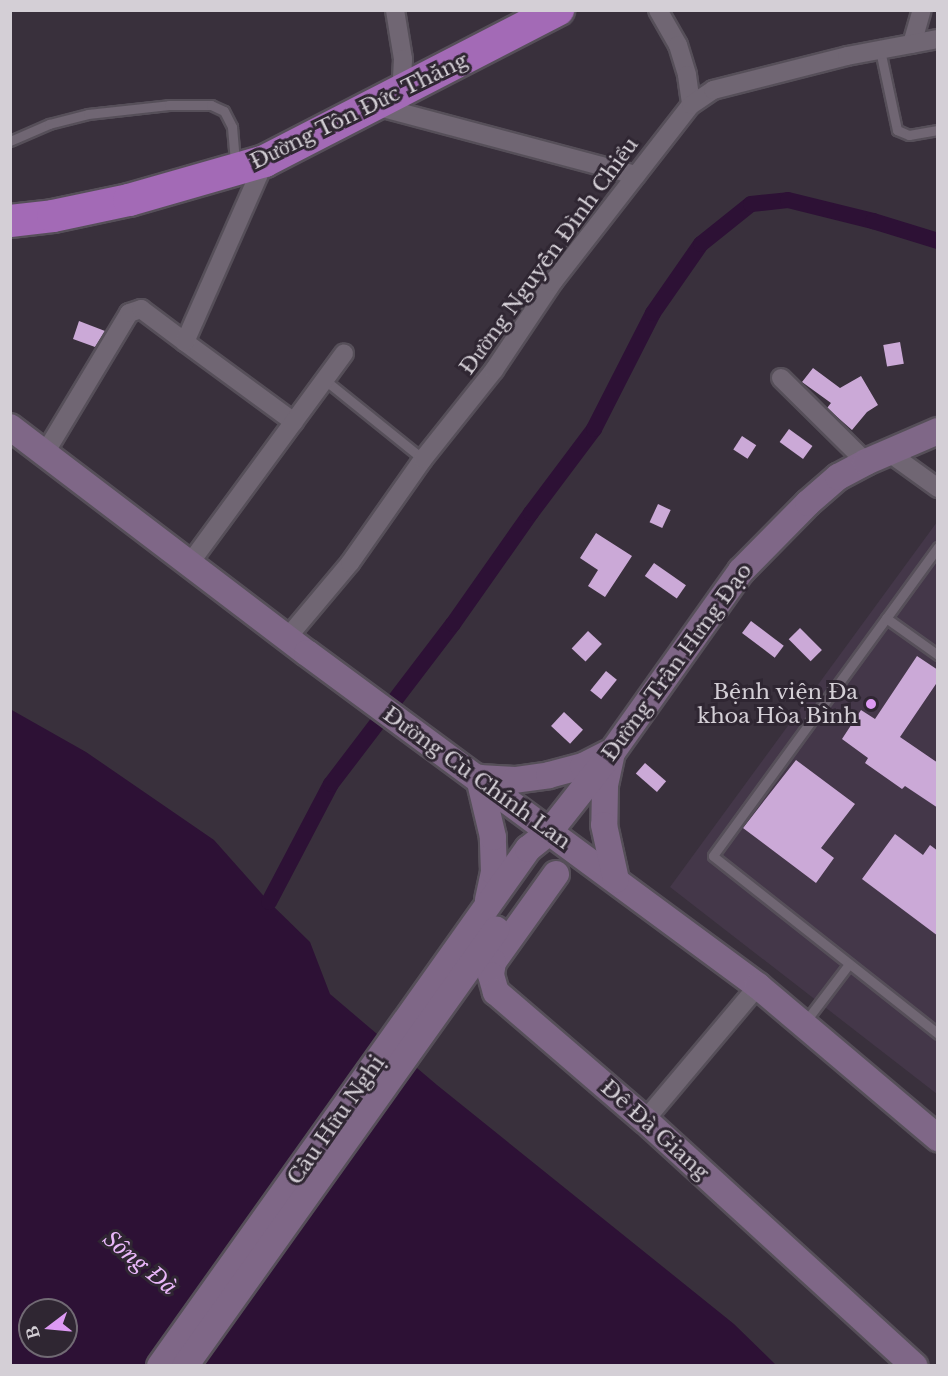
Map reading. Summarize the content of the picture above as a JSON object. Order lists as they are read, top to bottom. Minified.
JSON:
{"streets":{"highway":["Đường Tôn Đức Thắng"],"main road":["Đường Trần Hưng Đạo","Đường Cù Chính Lan","Cầu Hữu Nghị","Đê Đà Giang"],"street":["Đường Nguyễn Đình Chiểu"]},"crossings":[["Đường Nguyễn Đình Chiểu","Đường Cù Chính Lan"],["Đường Trần Hưng Đạo","Đường Cù Chính Lan"]],"water":["Sông Đà"],"places":["Bệnh viện Đa khoa Hòa Bình"],"north":"left"}
